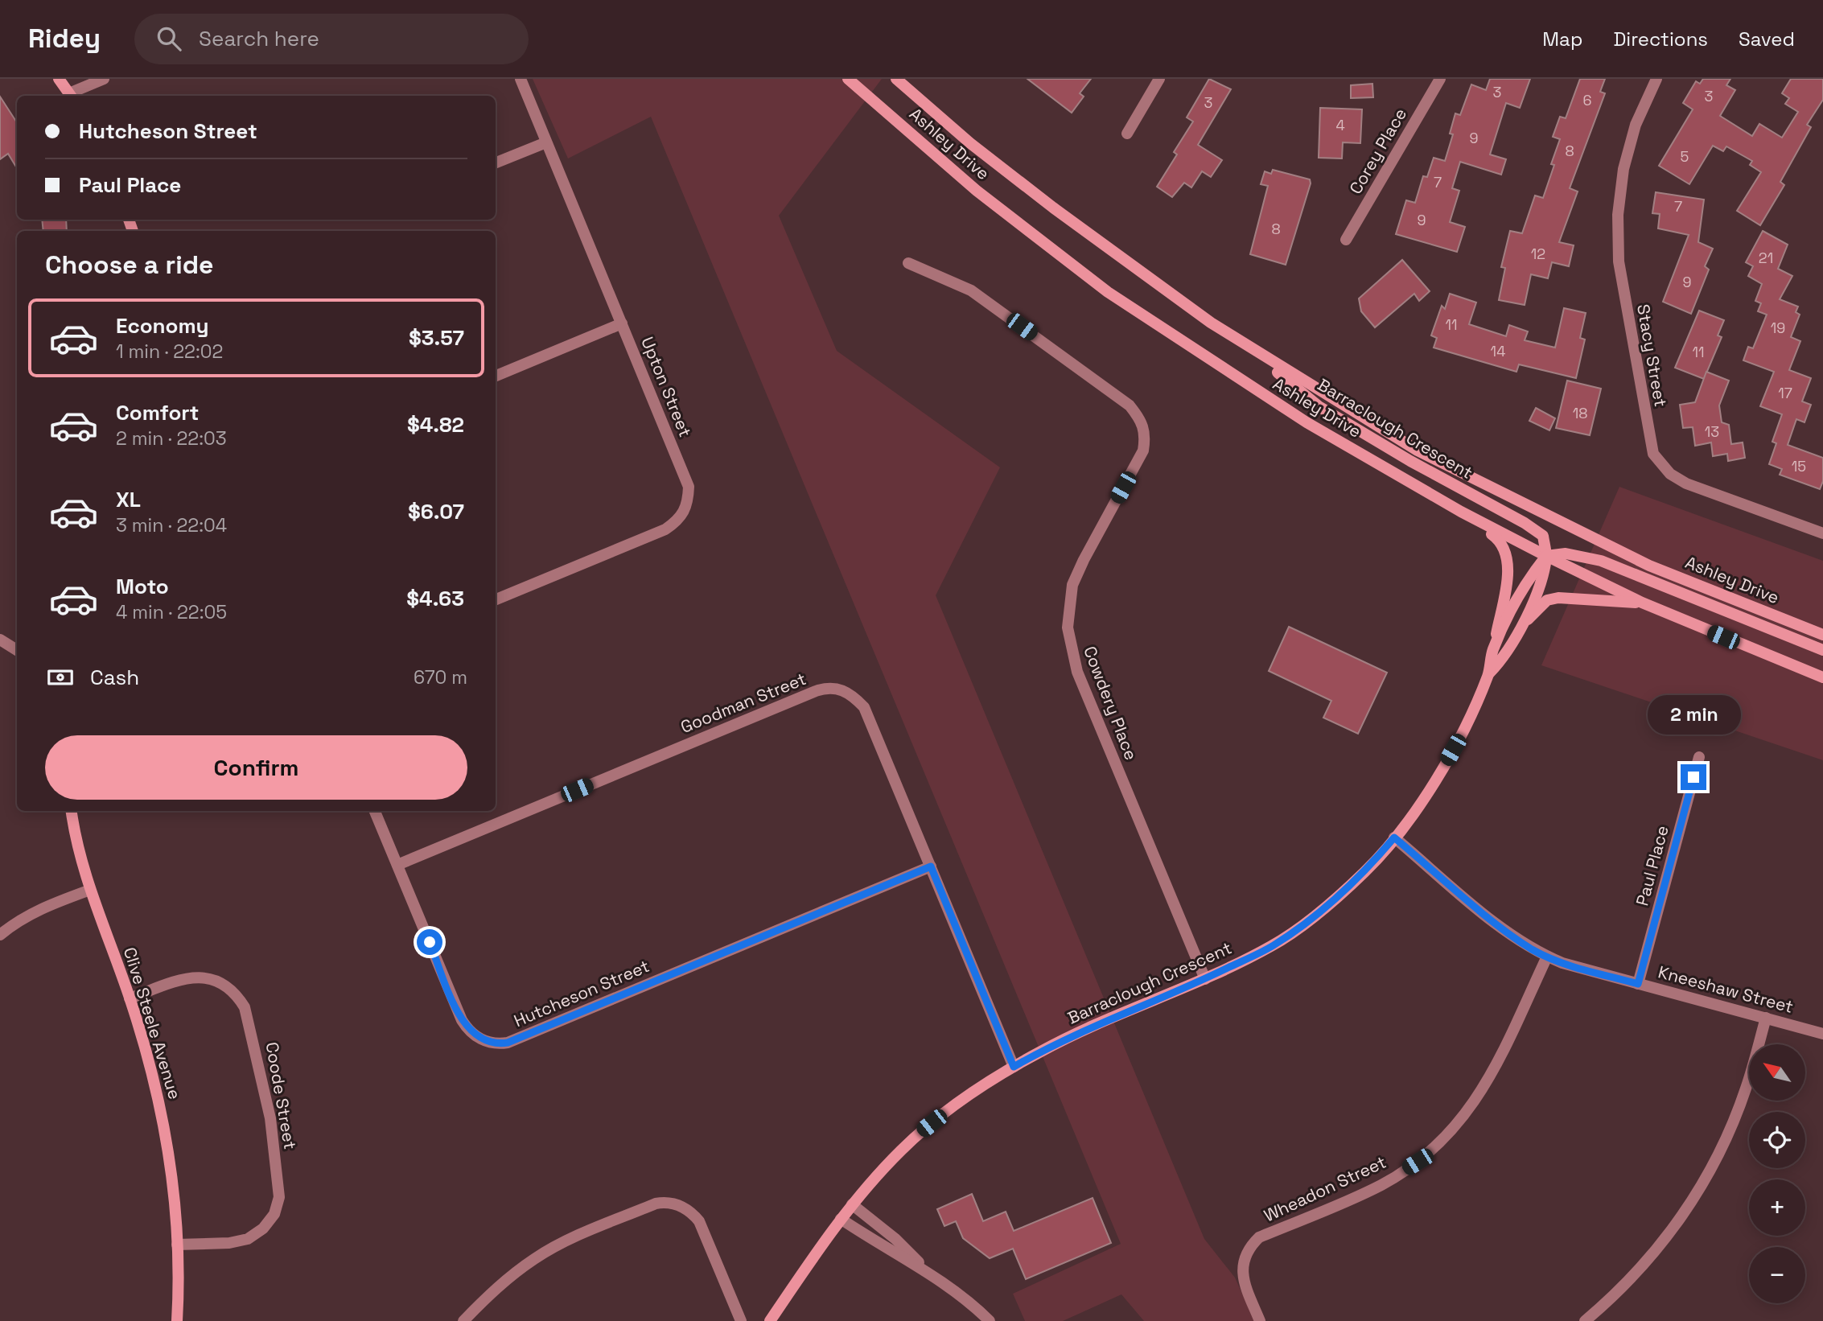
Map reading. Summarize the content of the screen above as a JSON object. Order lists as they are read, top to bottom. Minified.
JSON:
{"streets":{"main road":["Ashley Drive","Barraclough Crescent","Clive Steele Avenue"],"street":["Corey Place","Stacy Street","Upton Street","Goodman Street","Cowdery Place","Paul Place","Kneeshaw Street","Hutcheson Street","Coode Street","Wheadon Street"]},"crossings":[["Ashley Drive","Barraclough Crescent"],["Barraclough Crescent","Goodman Street"],["Barraclough Crescent","Cowdery Place"],["Barraclough Crescent","Kneeshaw Street"],["Goodman Street","Hutcheson Street"],["Paul Place","Kneeshaw Street"],["Kneeshaw Street","Wheadon Street"],["Clive Steele Avenue","Coode Street"]],"house_numbers":["3","3","6","3","4","9","8","5","7","7","9","8","12","21","9","11","19","14","11","17","18","13","15"],"north":"top left","page":{"header":"Ridey","search":"Search here","nav":["Map","Directions","Saved"],"banner":["Hutcheson Street","Paul Place"],"heading":"Choose a ride","list":[{"name":"Economy","note":"1 min · 22:02","value":"$3.57"},{"name":"Comfort","note":"2 min · 22:03","value":"$4.82"},{"name":"XL","note":"3 min · 22:04","value":"$6.07"},{"name":"Moto","note":"4 min · 22:05","value":"$4.63"}],"pay":["Cash","670 m"],"bubble":"2 min","buttons":"Confirm","map_buttons":["+","−"]}}
